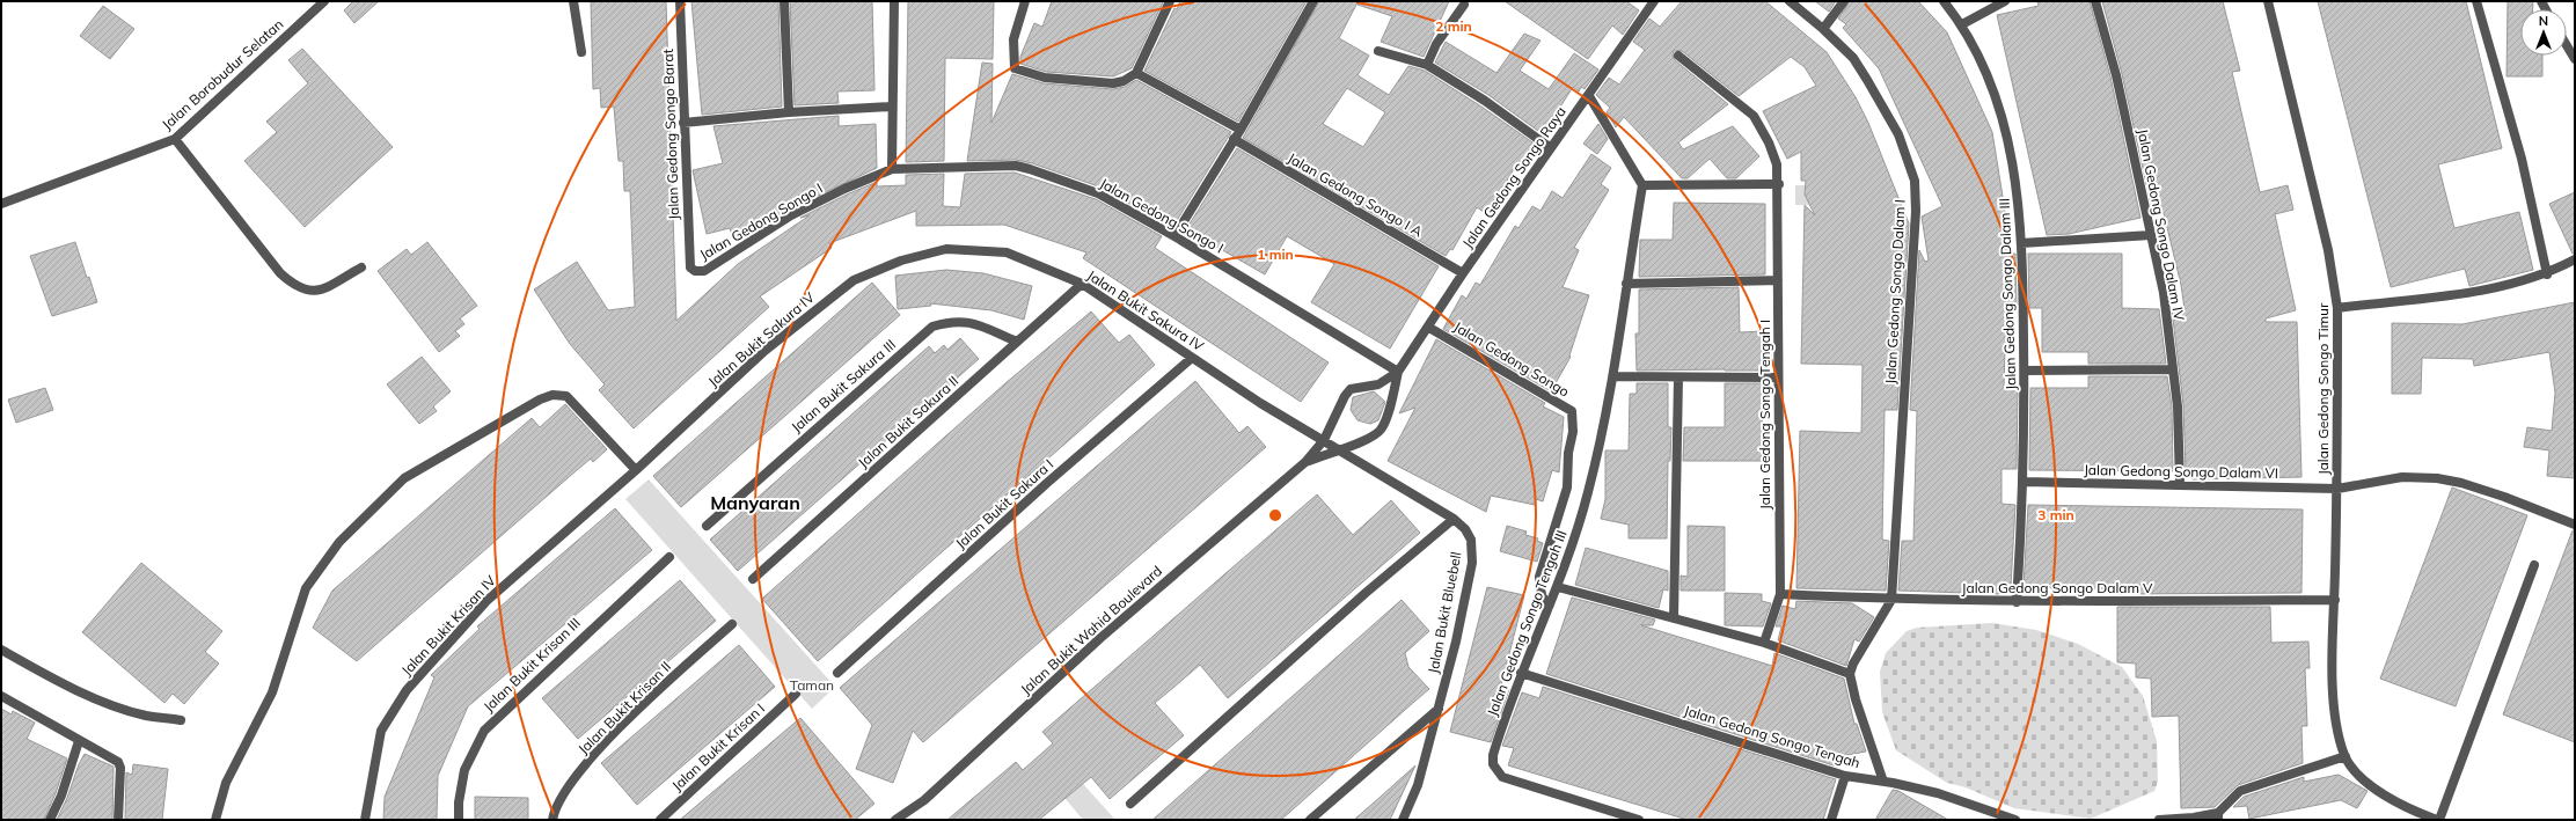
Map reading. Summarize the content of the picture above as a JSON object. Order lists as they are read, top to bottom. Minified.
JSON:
{"streets":{"street":["Jalan Borobudur Selatan","Jalan Gedong Songo Barat","Jalan Gedong Songo Raya","Jalan Gedong Songo I A","Jalan Gedong Songo I","Jalan Gedong Songo Dalam IV","Jalan Gedong Songo Dalam I","Jalan Gedong Songo Dalam III","Jalan Bukit Sakura IV","Jalan Gedong Songo","Jalan Bukit Sakura III","Jalan Gedong Songo Timur","Jalan Gedong Songo Tengah I","Jalan Bukit Sakura II","Jalan Gedong Songo Dalam VI","Jalan Bukit Sakura I","Jalan Gedong Songo Dalam V","Jalan Bukit Bluebell","Jalan Gedong Songo Tengah III","Jalan Bukit Krisan IV","Jalan Bukit Wahid Boulevard","Jalan Bukit Krisan III","Jalan Bukit Krisan II","Jalan Gedong Songo Tengah","Jalan Bukit Krisan I"]},"crossings":[["Jalan Gedong Songo Barat","Jalan Gedong Songo I"],["Jalan Gedong Songo Raya","Jalan Gedong Songo I A"],["Jalan Gedong Songo Raya","Jalan Gedong Songo I"],["Jalan Gedong Songo Raya","Jalan Gedong Songo"],["Jalan Gedong Songo Raya","Jalan Bukit Wahid Boulevard"],["Jalan Gedong Songo I","Jalan Bukit Wahid Boulevard"],["Jalan Gedong Songo Dalam IV","Jalan Gedong Songo Dalam VI"],["Jalan Gedong Songo Dalam I","Jalan Gedong Songo Dalam V"],["Jalan Gedong Songo Dalam III","Jalan Gedong Songo Dalam VI"],["Jalan Gedong Songo Dalam III","Jalan Gedong Songo Dalam V"],["Jalan Bukit Sakura IV","Jalan Bukit Sakura II"],["Jalan Bukit Sakura IV","Jalan Bukit Sakura I"],["Jalan Bukit Sakura IV","Jalan Bukit Bluebell"],["Jalan Bukit Sakura IV","Jalan Bukit Krisan IV"],["Jalan Bukit Sakura IV","Jalan Bukit Wahid Boulevard"],["Jalan Gedong Songo","Jalan Gedong Songo Tengah III"],["Jalan Bukit Sakura III","Jalan Bukit Sakura II"],["Jalan Gedong Songo Timur","Jalan Gedong Songo Dalam VI"],["Jalan Gedong Songo Timur","Jalan Gedong Songo Dalam V"],["Jalan Gedong Songo Tengah I","Jalan Gedong Songo Dalam V"],["Jalan Bukit Bluebell","Jalan Bukit Wahid Boulevard"],["Jalan Gedong Songo Tengah III","Jalan Gedong Songo Tengah"]],"districts":["Manyaran"],"parks":["Taman"],"north":"top","rings":["2 min","1 min","3 min"]}
